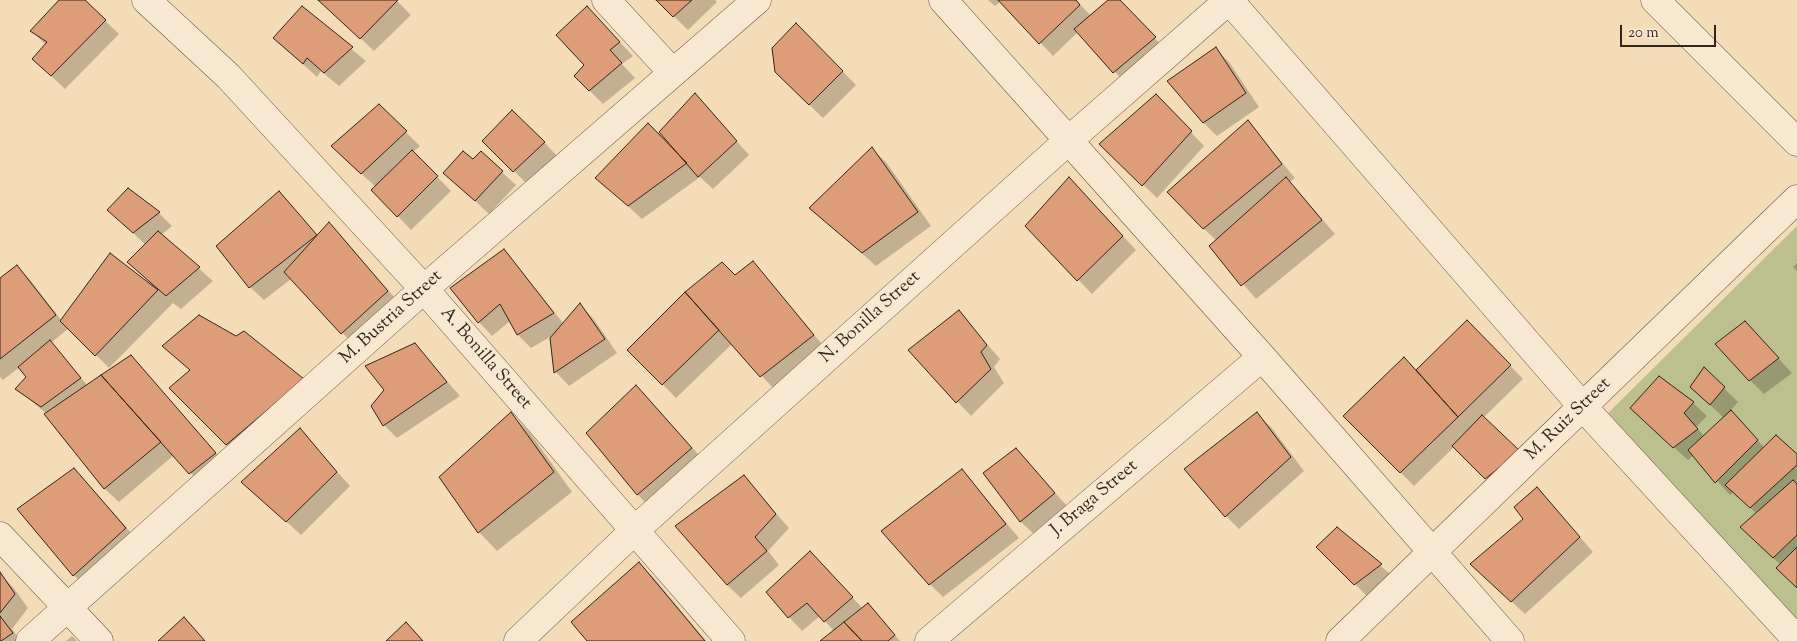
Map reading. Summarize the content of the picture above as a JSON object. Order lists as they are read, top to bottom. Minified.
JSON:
{"streets":{"street":["M. Bustria Street","N. Bonilla Street","A. Bonilla Street","M. Ruiz Street","J. Braga Street"]},"crossings":[["M. Bustria Street","A. Bonilla Street"],["N. Bonilla Street","A. Bonilla Street"]],"scale_bar":"20 m"}
